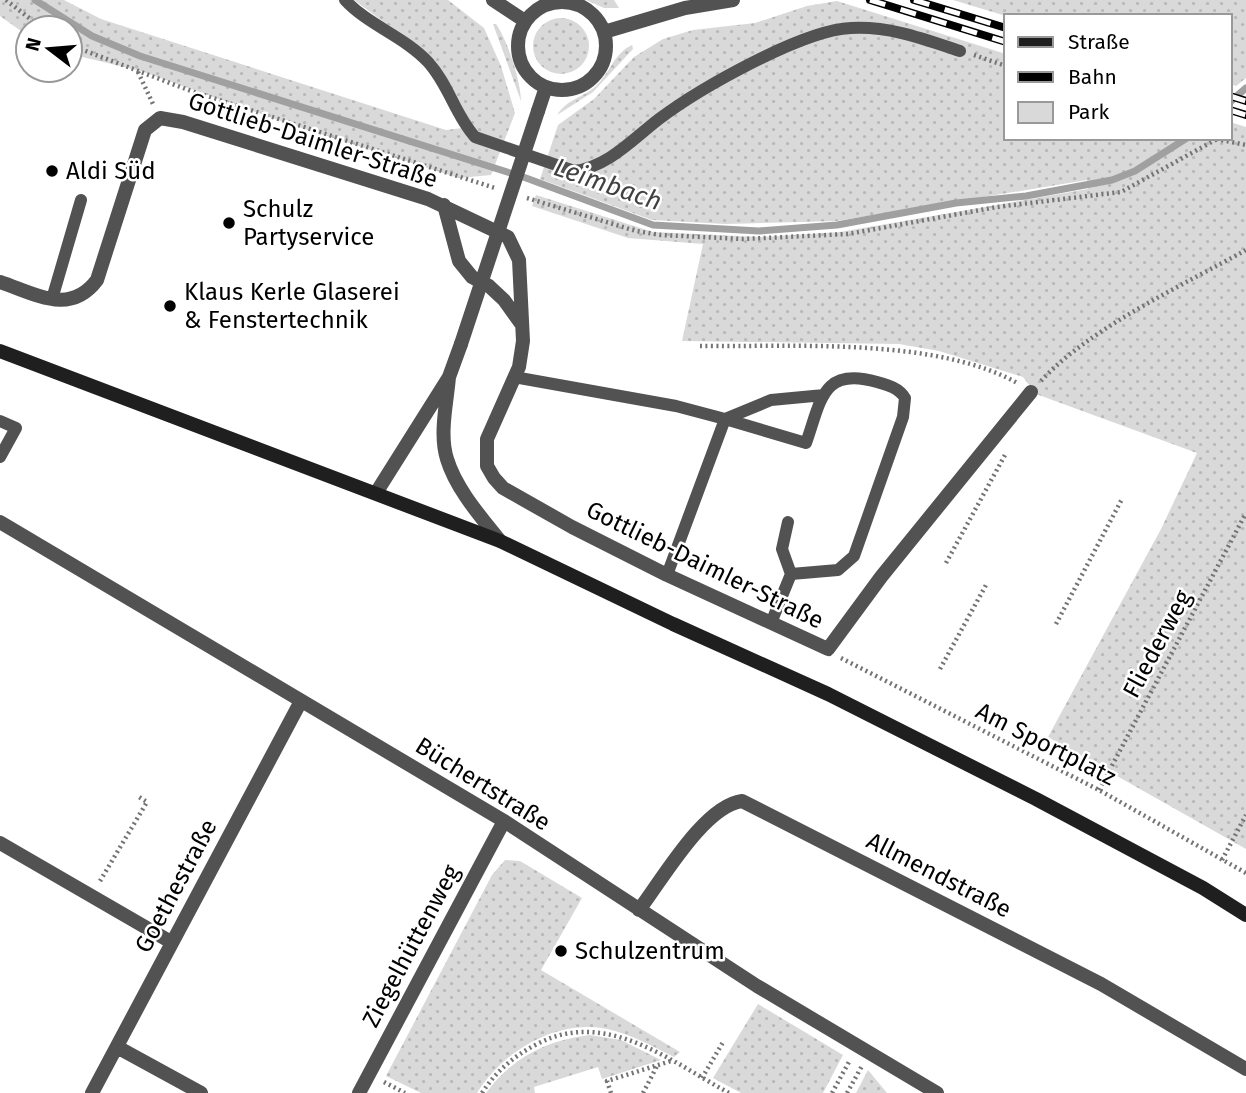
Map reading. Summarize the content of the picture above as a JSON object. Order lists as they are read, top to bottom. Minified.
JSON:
{"streets":{"street":["Gottlieb-Daimler-Straße","Büchertstraße","Allmendstraße","Goethestraße","Ziegelhüttenweg"],"path":["Fliederweg","Am Sportplatz"]},"crossings":[["Gottlieb-Daimler-Straße","Am Sportplatz"],["Fliederweg","Am Sportplatz"],["Büchertstraße","Allmendstraße"],["Büchertstraße","Goethestraße"],["Büchertstraße","Ziegelhüttenweg"]],"water":["Leimbach"],"places":["Aldi Süd","Schulz Partyservice","Klaus Kerle Glaserei & Fenstertechnik","Schulzentrum"],"legend":["Straße","Bahn","Park"],"north":"left"}
